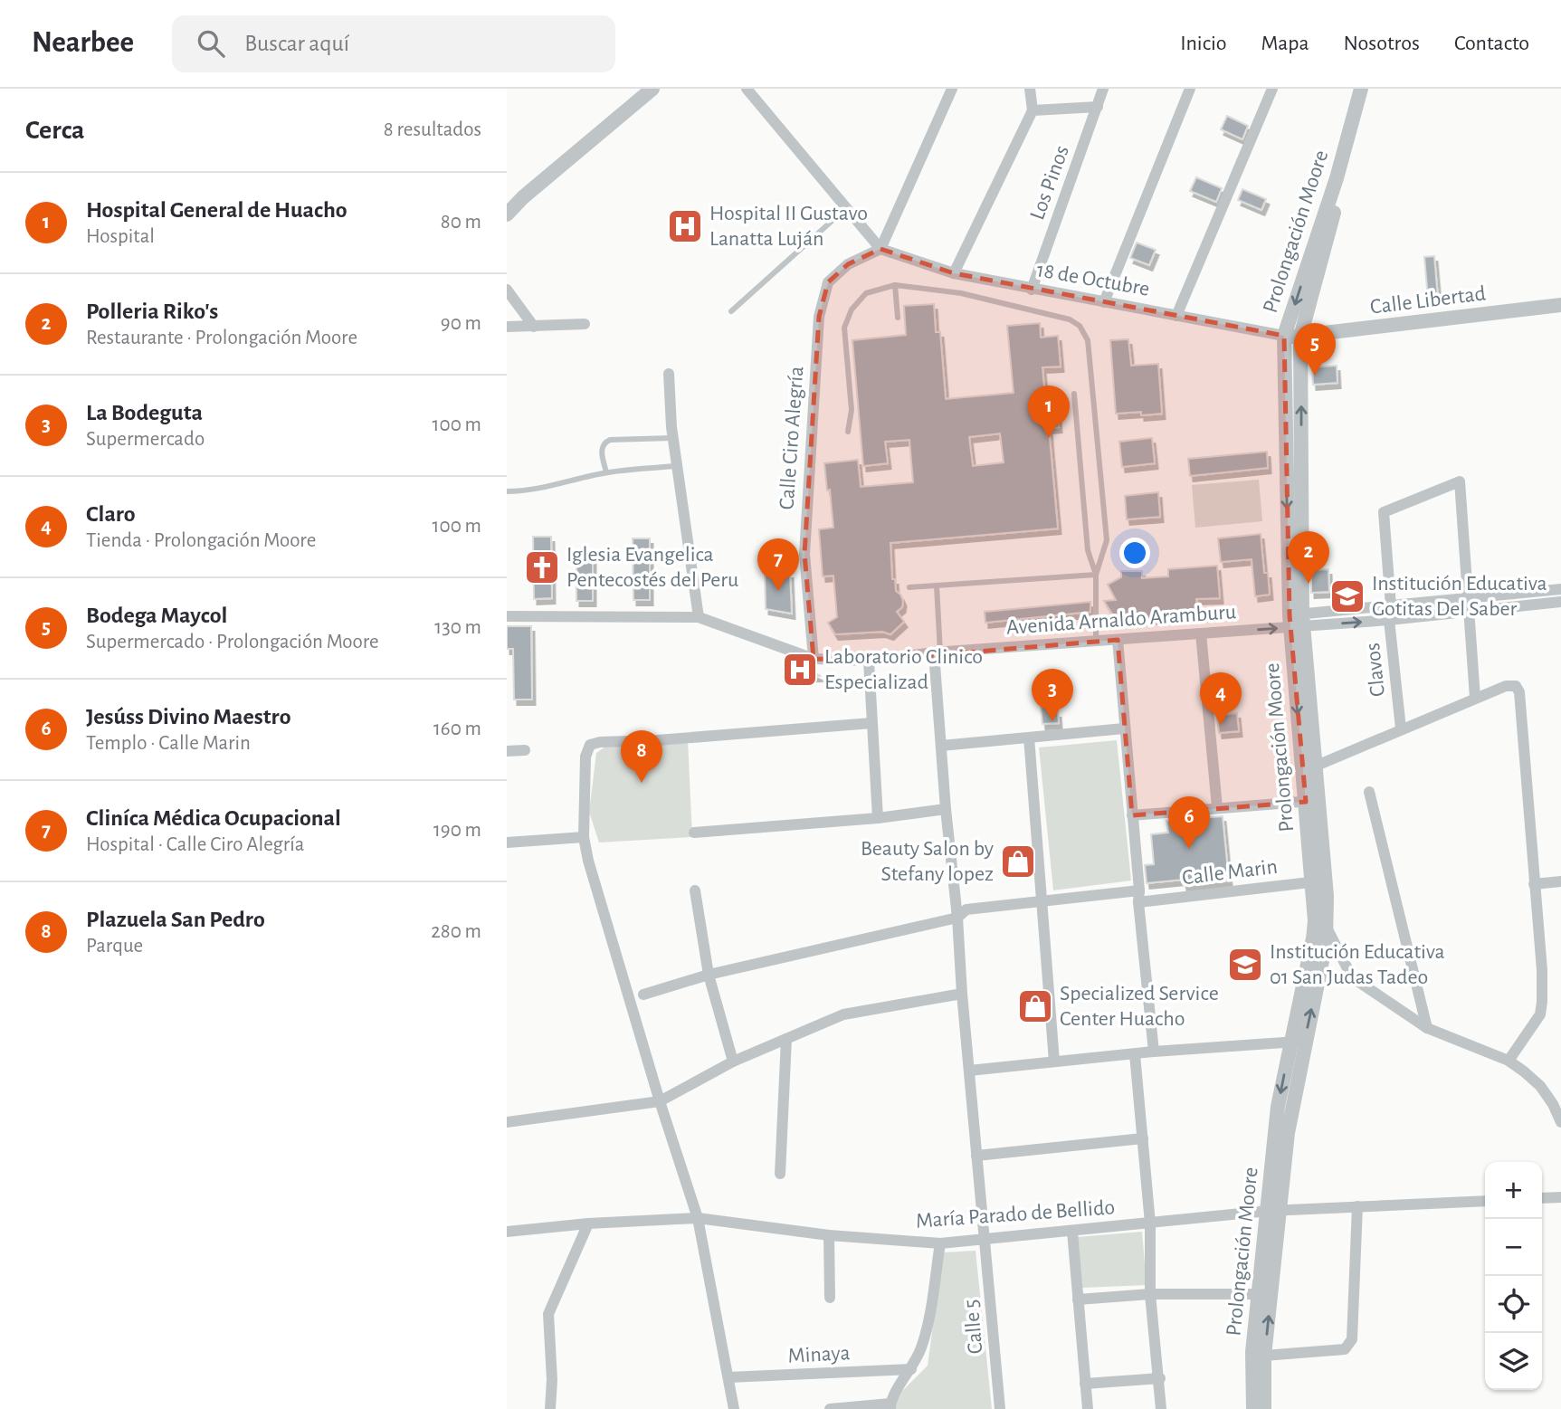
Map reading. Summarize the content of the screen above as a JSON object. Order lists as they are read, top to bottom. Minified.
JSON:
{"streets":{"street":["Los Pinos","Prolongación Moore","18 de Octubre","Calle Libertad","Calle Ciro Alegría","Avenida Arnaldo Aramburu","Clavos","Calle Marin","María Parado de Bellido","Calle 5","Minaya"]},"crossings":[["Los Pinos","18 de Octubre"],["Prolongación Moore","18 de Octubre"],["Prolongación Moore","Calle Libertad"],["Prolongación Moore","Avenida Arnaldo Aramburu"],["Prolongación Moore","Calle Marin"],["Prolongación Moore","María Parado de Bellido"],["18 de Octubre","Calle Libertad"],["18 de Octubre","Calle Ciro Alegría"],["Calle Ciro Alegría","Avenida Arnaldo Aramburu"],["Avenida Arnaldo Aramburu","Calle 5"],["Calle Marin","Calle 5"],["María Parado de Bellido","Calle 5"]],"places":{"hospital":["Hospital II Gustavo Lanatta Luján","Laboratorio Clinico Especializad"],"church":["Iglesia Evangelica Pentecostés del Peru"],"school or university":["Institución Educativa Gotitas Del Saber","Institución Educativa 01 San Judas Tadeo"],"shop":["Beauty Salon by Stefany lopez","Specialized Service Center Huacho"]},"page":{"header":"Nearbee","search":"Buscar aquí","nav":["Inicio","Mapa","Nosotros","Contacto"],"heading":["Cerca","8 resultados"],"list":[{"mark":"1","name":"Hospital General de Huacho","note":"Hospital","value":"80 m"},{"mark":"2","name":"Polleria Riko's","note":"Restaurante · Prolongación Moore","value":"90 m"},{"mark":"3","name":"La Bodeguta","note":"Supermercado","value":"100 m"},{"mark":"4","name":"Claro","note":"Tienda · Prolongación Moore","value":"100 m"},{"mark":"5","name":"Bodega Maycol","note":"Supermercado · Prolongación Moore","value":"130 m"},{"mark":"6","name":"Jesúss Divino Maestro","note":"Templo · Calle Marin","value":"160 m"},{"mark":"7","name":"Cliníca Médica Ocupacional","note":"Hospital · Calle Ciro Alegría","value":"190 m"},{"mark":"8","name":"Plazuela San Pedro","note":"Parque","value":"280 m"}],"pins":["5","1","2","7","3","4","8","6"],"map_buttons":["+","−"]}}
